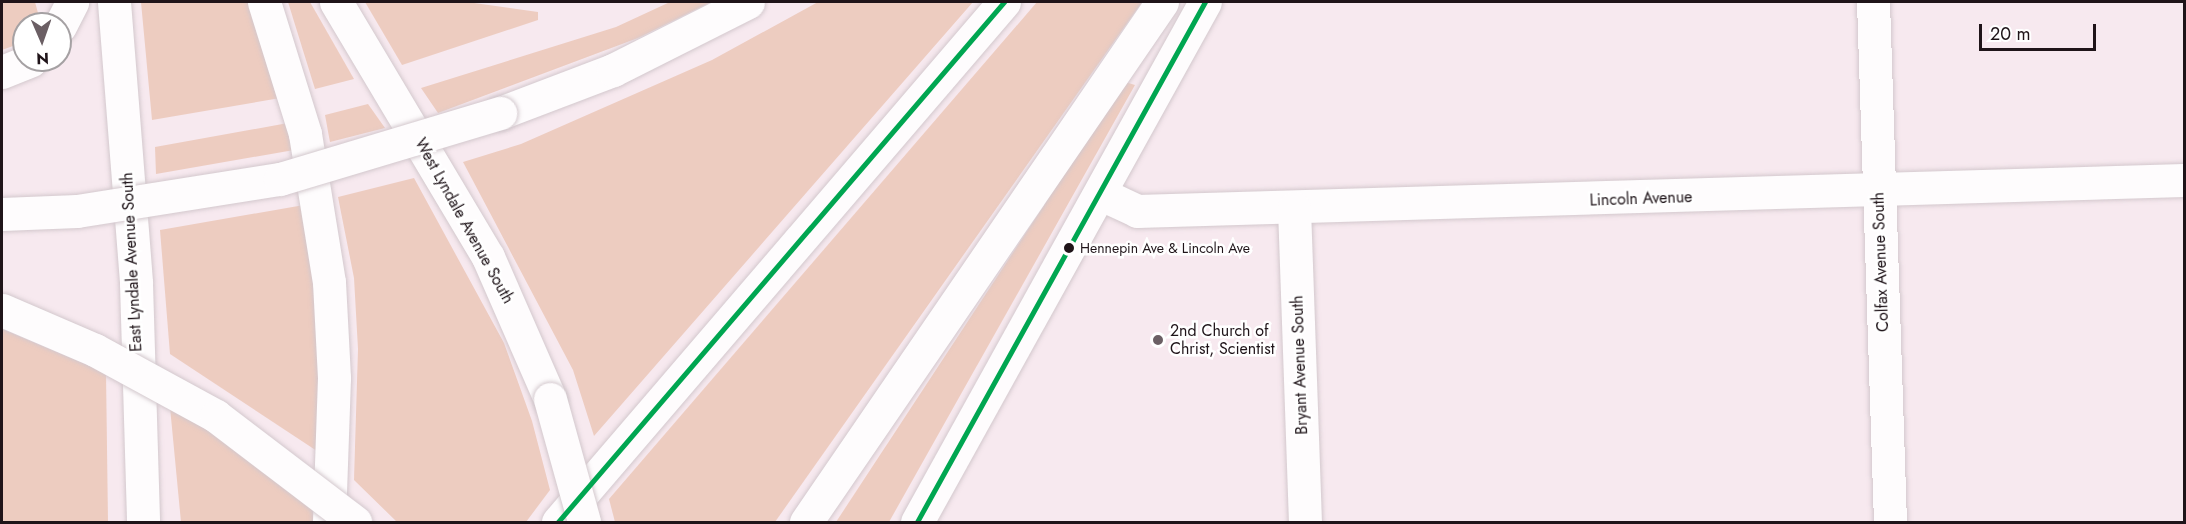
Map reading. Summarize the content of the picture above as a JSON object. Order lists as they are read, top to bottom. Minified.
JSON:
{"streets":{"main road":["Lincoln Avenue","West Lyndale Avenue South","East Lyndale Avenue South","Colfax Avenue South","Bryant Avenue South"]},"crossings":[["Lincoln Avenue","Colfax Avenue South"],["Lincoln Avenue","Bryant Avenue South"]],"places":["Hennepin Ave & Lincoln Ave","2nd Church of Christ, Scientist"],"scale_bar":"20 m","north":"bottom"}
